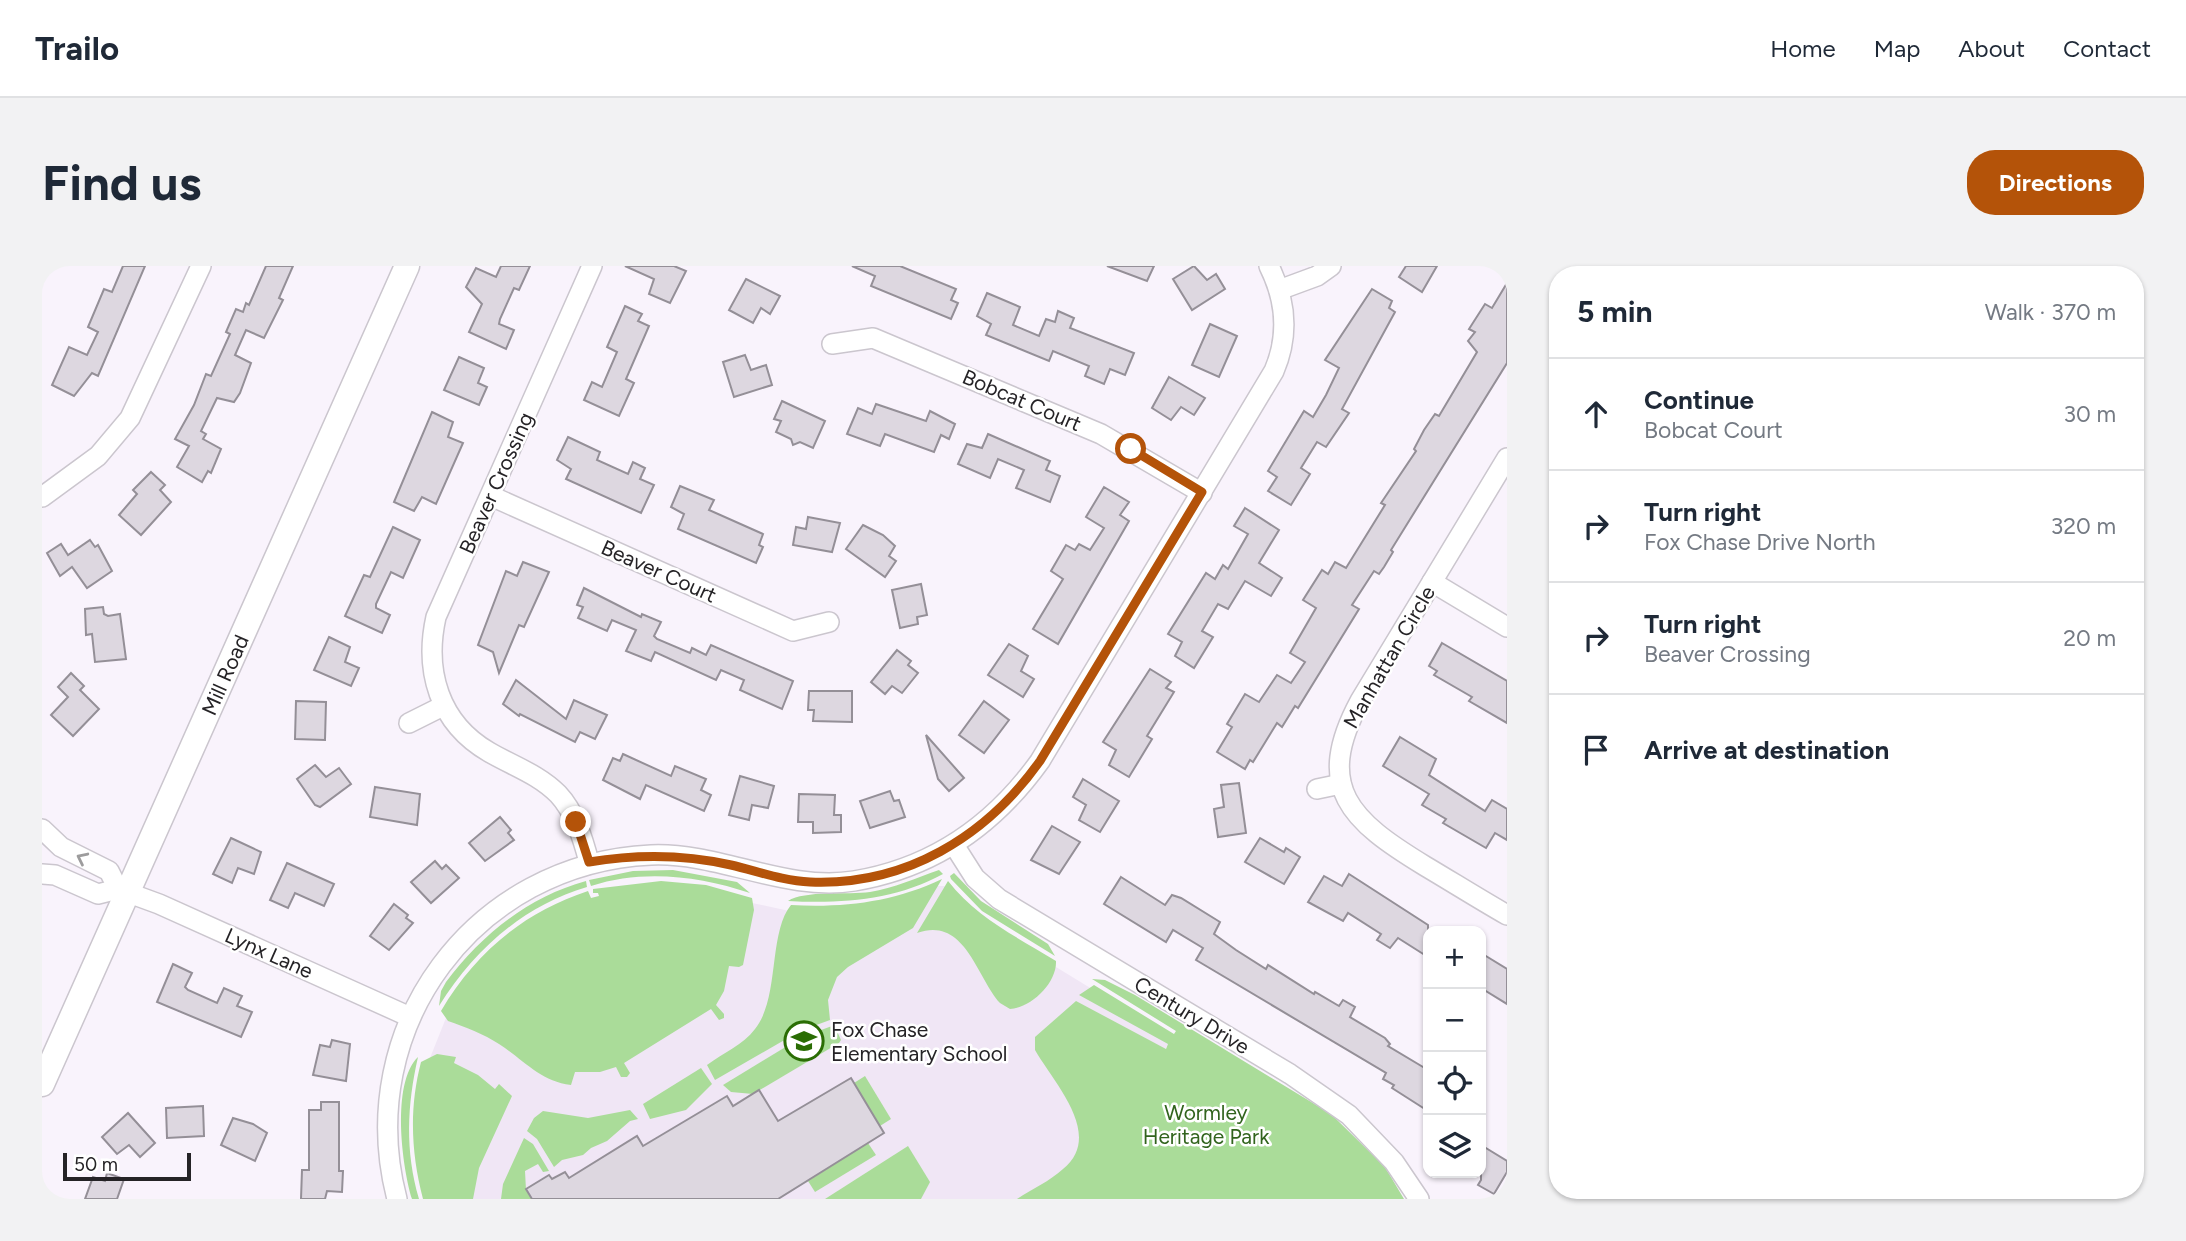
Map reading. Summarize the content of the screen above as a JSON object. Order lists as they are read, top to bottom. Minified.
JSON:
{"streets":{"street":["Bobcat Court","Beaver Crossing","Beaver Court","Manhattan Circle","Mill Road","Lynx Lane","Century Drive"]},"crossings":[["Beaver Crossing","Beaver Court"],["Mill Road","Lynx Lane"]],"parks":["Wormley Heritage Park"],"places":{"school or university":["Fox Chase Elementary School"]},"scale_bar":"50 m","page":{"header":"Trailo","nav":["Home","Map","About","Contact"],"buttons":"Directions","title":"Find us","heading":["5 min","Walk · 370 m"],"list":[["Continue","Bobcat Court","30 m"],["Turn right","Fox Chase Drive North","320 m"],["Turn right","Beaver Crossing","20 m"],"Arrive at destination"],"map_buttons":["+","−"],"scale":"50 m"}}
